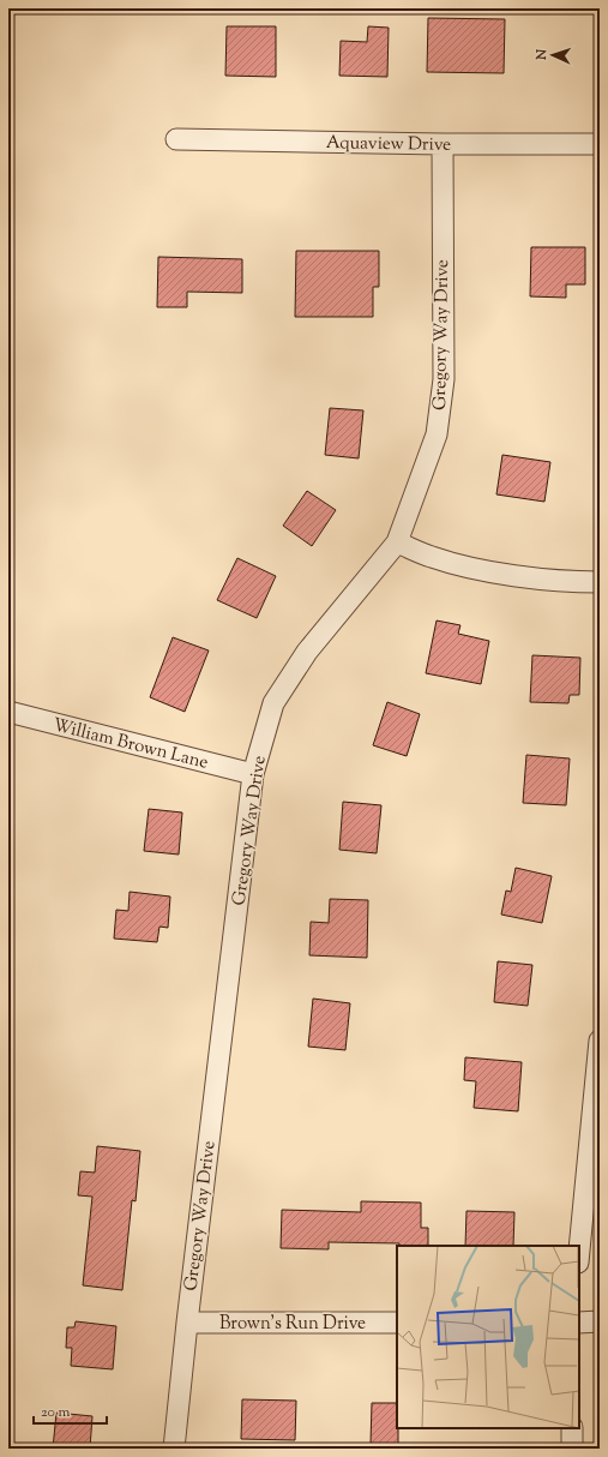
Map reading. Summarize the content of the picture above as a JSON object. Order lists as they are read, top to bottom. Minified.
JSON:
{"streets":{"street":["Aquaview Drive","Gregory Way Drive","William Brown Lane","Brown's Run Drive"]},"crossings":[["Aquaview Drive","Gregory Way Drive"],["Gregory Way Drive","William Brown Lane"],["Gregory Way Drive","Brown's Run Drive"]],"scale_bar":"20 m","north":"left"}
